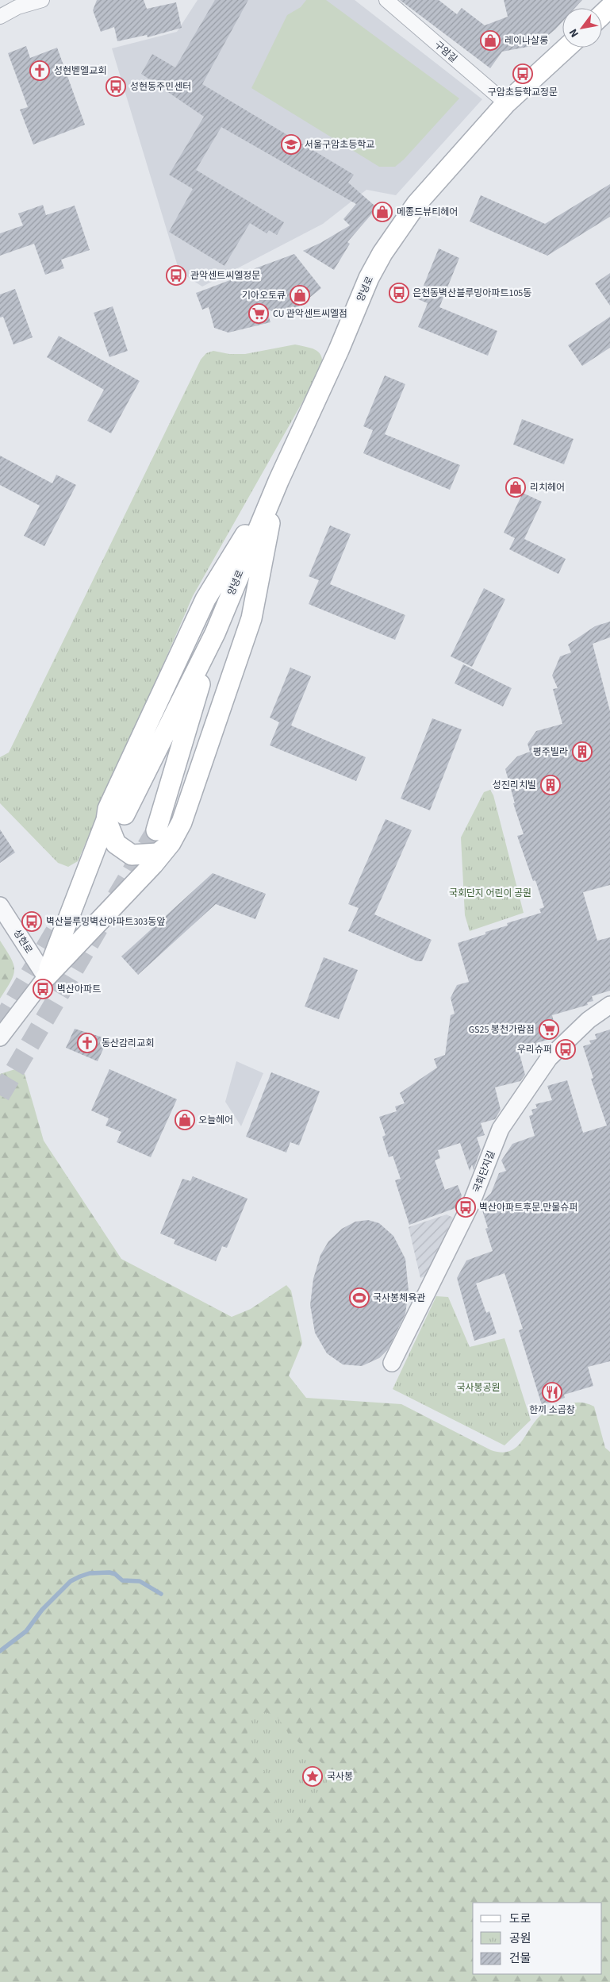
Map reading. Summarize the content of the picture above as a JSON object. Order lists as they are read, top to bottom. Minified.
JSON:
{"streets":{"main road":["양녕로"],"street":["구암길","성현로","국회단지길"]},"crossings":[["구암길","양녕로"]],"parks":["국회단지 어린이 공원","국사봉공원"],"places":{"shop":["레이나살롱","메종드뷰티헤어","기아오토큐","리치헤어","오늘헤어"],"church":["성현벧엘교회","동산감리교회"],"bus stop":["구암초등학교정문","성현동주민센터","관악센트씨엘정문","은천동벽산블루밍아파트105동","벽산블루밍벽산아파트303동앞","벽산아파트","우리슈퍼","벽산아파트후문.만물슈퍼"],"school or university":["서울구암초등학교"],"supermarket":["CU 관악센트씨엘점","GS25 봉천가람점"],"building":["평주빌라","성진리치빌"],"sports":["국사봉체육관"],"restaurant":["한끼 소곱창"],"place":["국사봉"]},"legend":["도로","공원","건물"],"north":"bottom left"}
